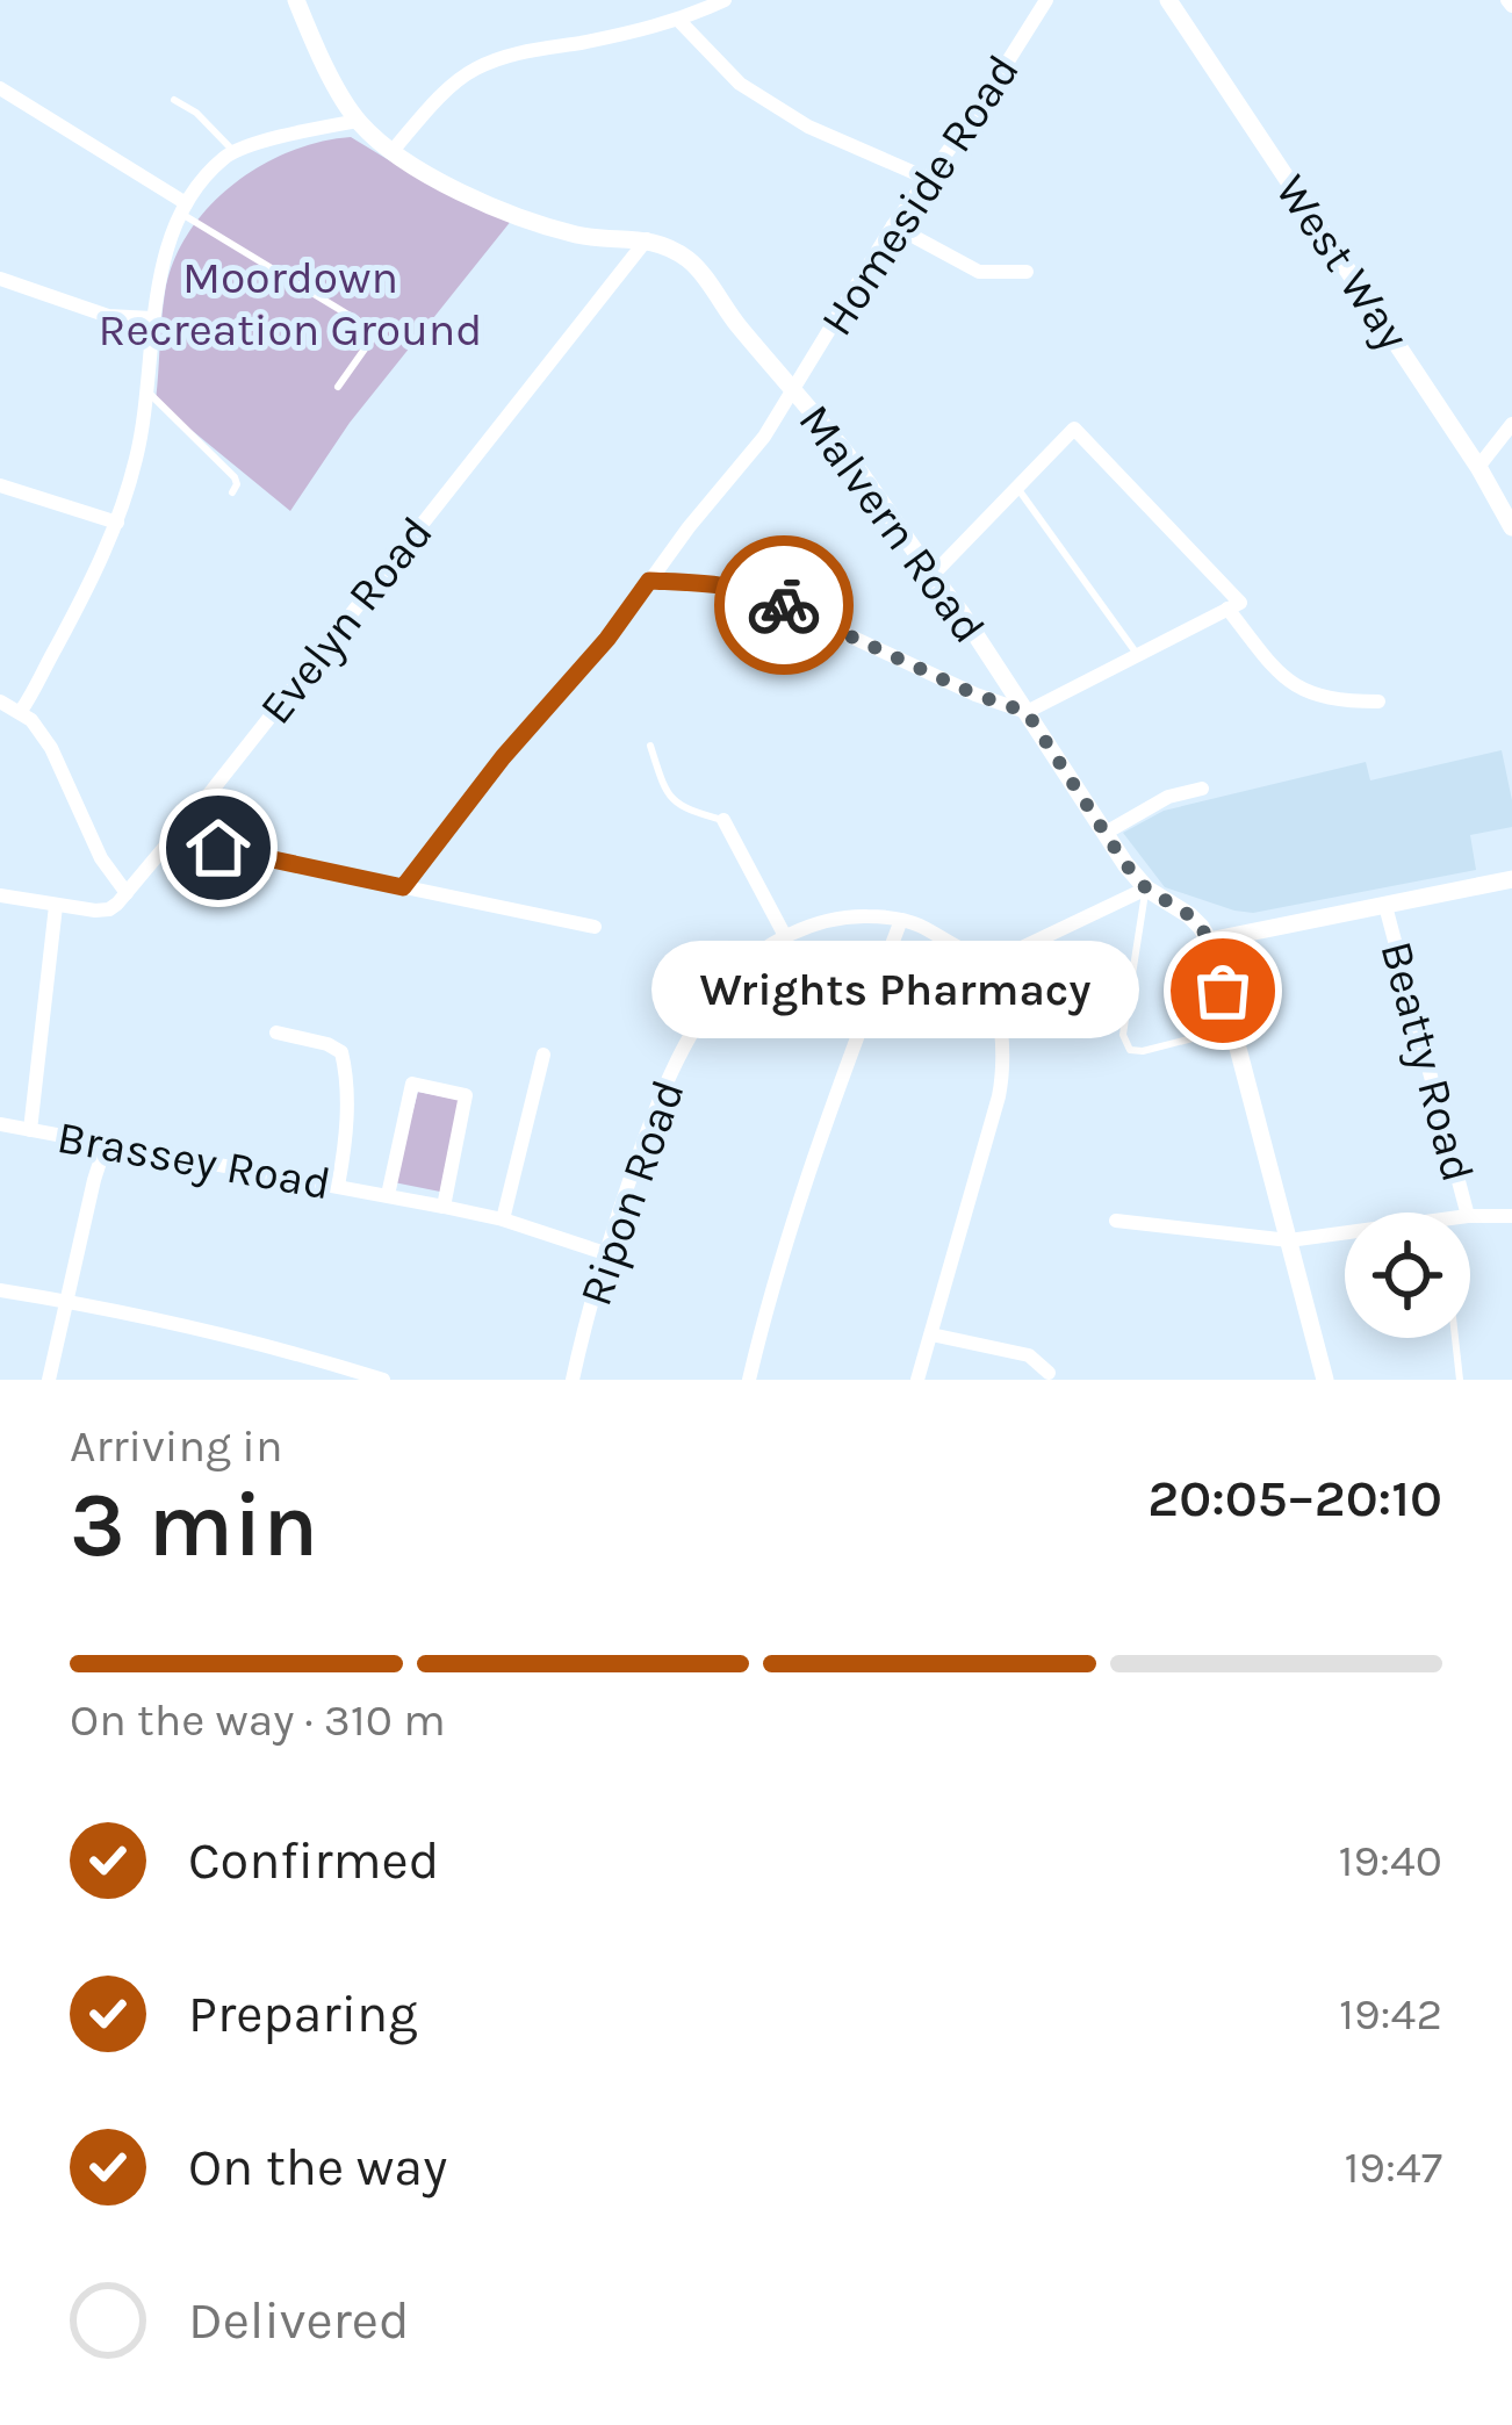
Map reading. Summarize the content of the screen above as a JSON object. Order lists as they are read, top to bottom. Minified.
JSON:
{"streets":{"street":["Homeside Road","West Way","Malvern Road","Evelyn Road","Beatty Road","Brassey Road","Ripon Road"]},"crossings":[["Homeside Road","Malvern Road"],["Malvern Road","Evelyn Road"],["Brassey Road","Ripon Road"]],"parks":["Moordown Recreation Ground"],"places":["Wrights Pharmacy"],"page":{"bubble":"Wrights Pharmacy","heading":["3 min","Arriving in","20:05–20:10"],"bar":"On the way · 310 m","list":[["Confirmed","19:40"],["Preparing","19:42"],["On the way","19:47"],"Delivered"]}}
